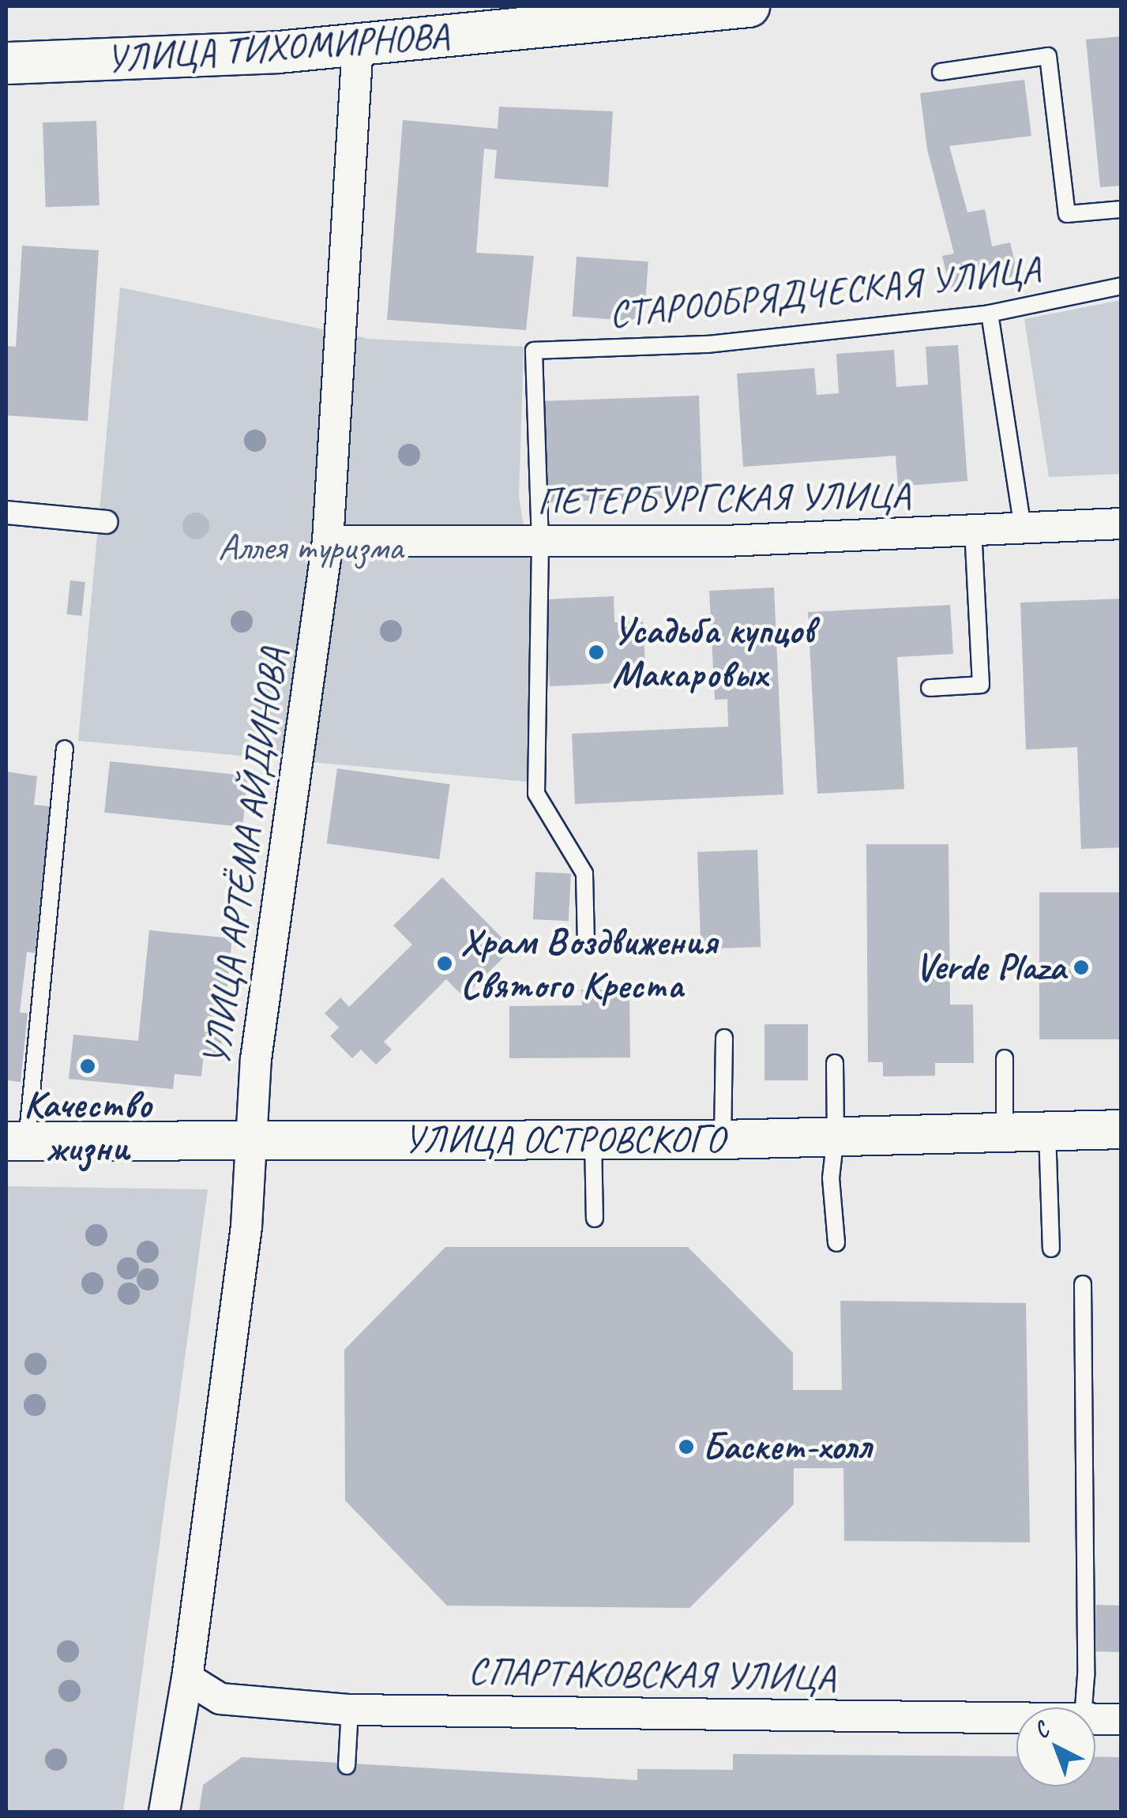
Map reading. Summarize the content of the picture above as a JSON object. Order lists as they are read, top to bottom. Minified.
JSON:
{"streets":{"main road":["УЛИЦА ТИХОМИРНОВА"],"street":["ПЕТЕРБУРГСКАЯ УЛИЦА","УЛИЦА АРТЁМА АЙДИНОВА","УЛИЦА ОСТРОВСКОГО","СПАРТАКОВСКАЯ УЛИЦА"],"lane":["СТАРООБРЯДЧЕСКАЯ УЛИЦА"]},"crossings":[["УЛИЦА ТИХОМИРНОВА","УЛИЦА АРТЁМА АЙДИНОВА"],["СТАРООБРЯДЧЕСКАЯ УЛИЦА","ПЕТЕРБУРГСКАЯ УЛИЦА"],["ПЕТЕРБУРГСКАЯ УЛИЦА","УЛИЦА АРТЁМА АЙДИНОВА"],["УЛИЦА АРТЁМА АЙДИНОВА","УЛИЦА ОСТРОВСКОГО"],["УЛИЦА АРТЁМА АЙДИНОВА","СПАРТАКОВСКАЯ УЛИЦА"]],"parks":["Аллея туризма"],"places":["Усадьба купцов Макаровых","Храм Воздвижения Святого Креста","Verde Plaza","Качество жизни","Баскет-холл"],"north":"top left"}
